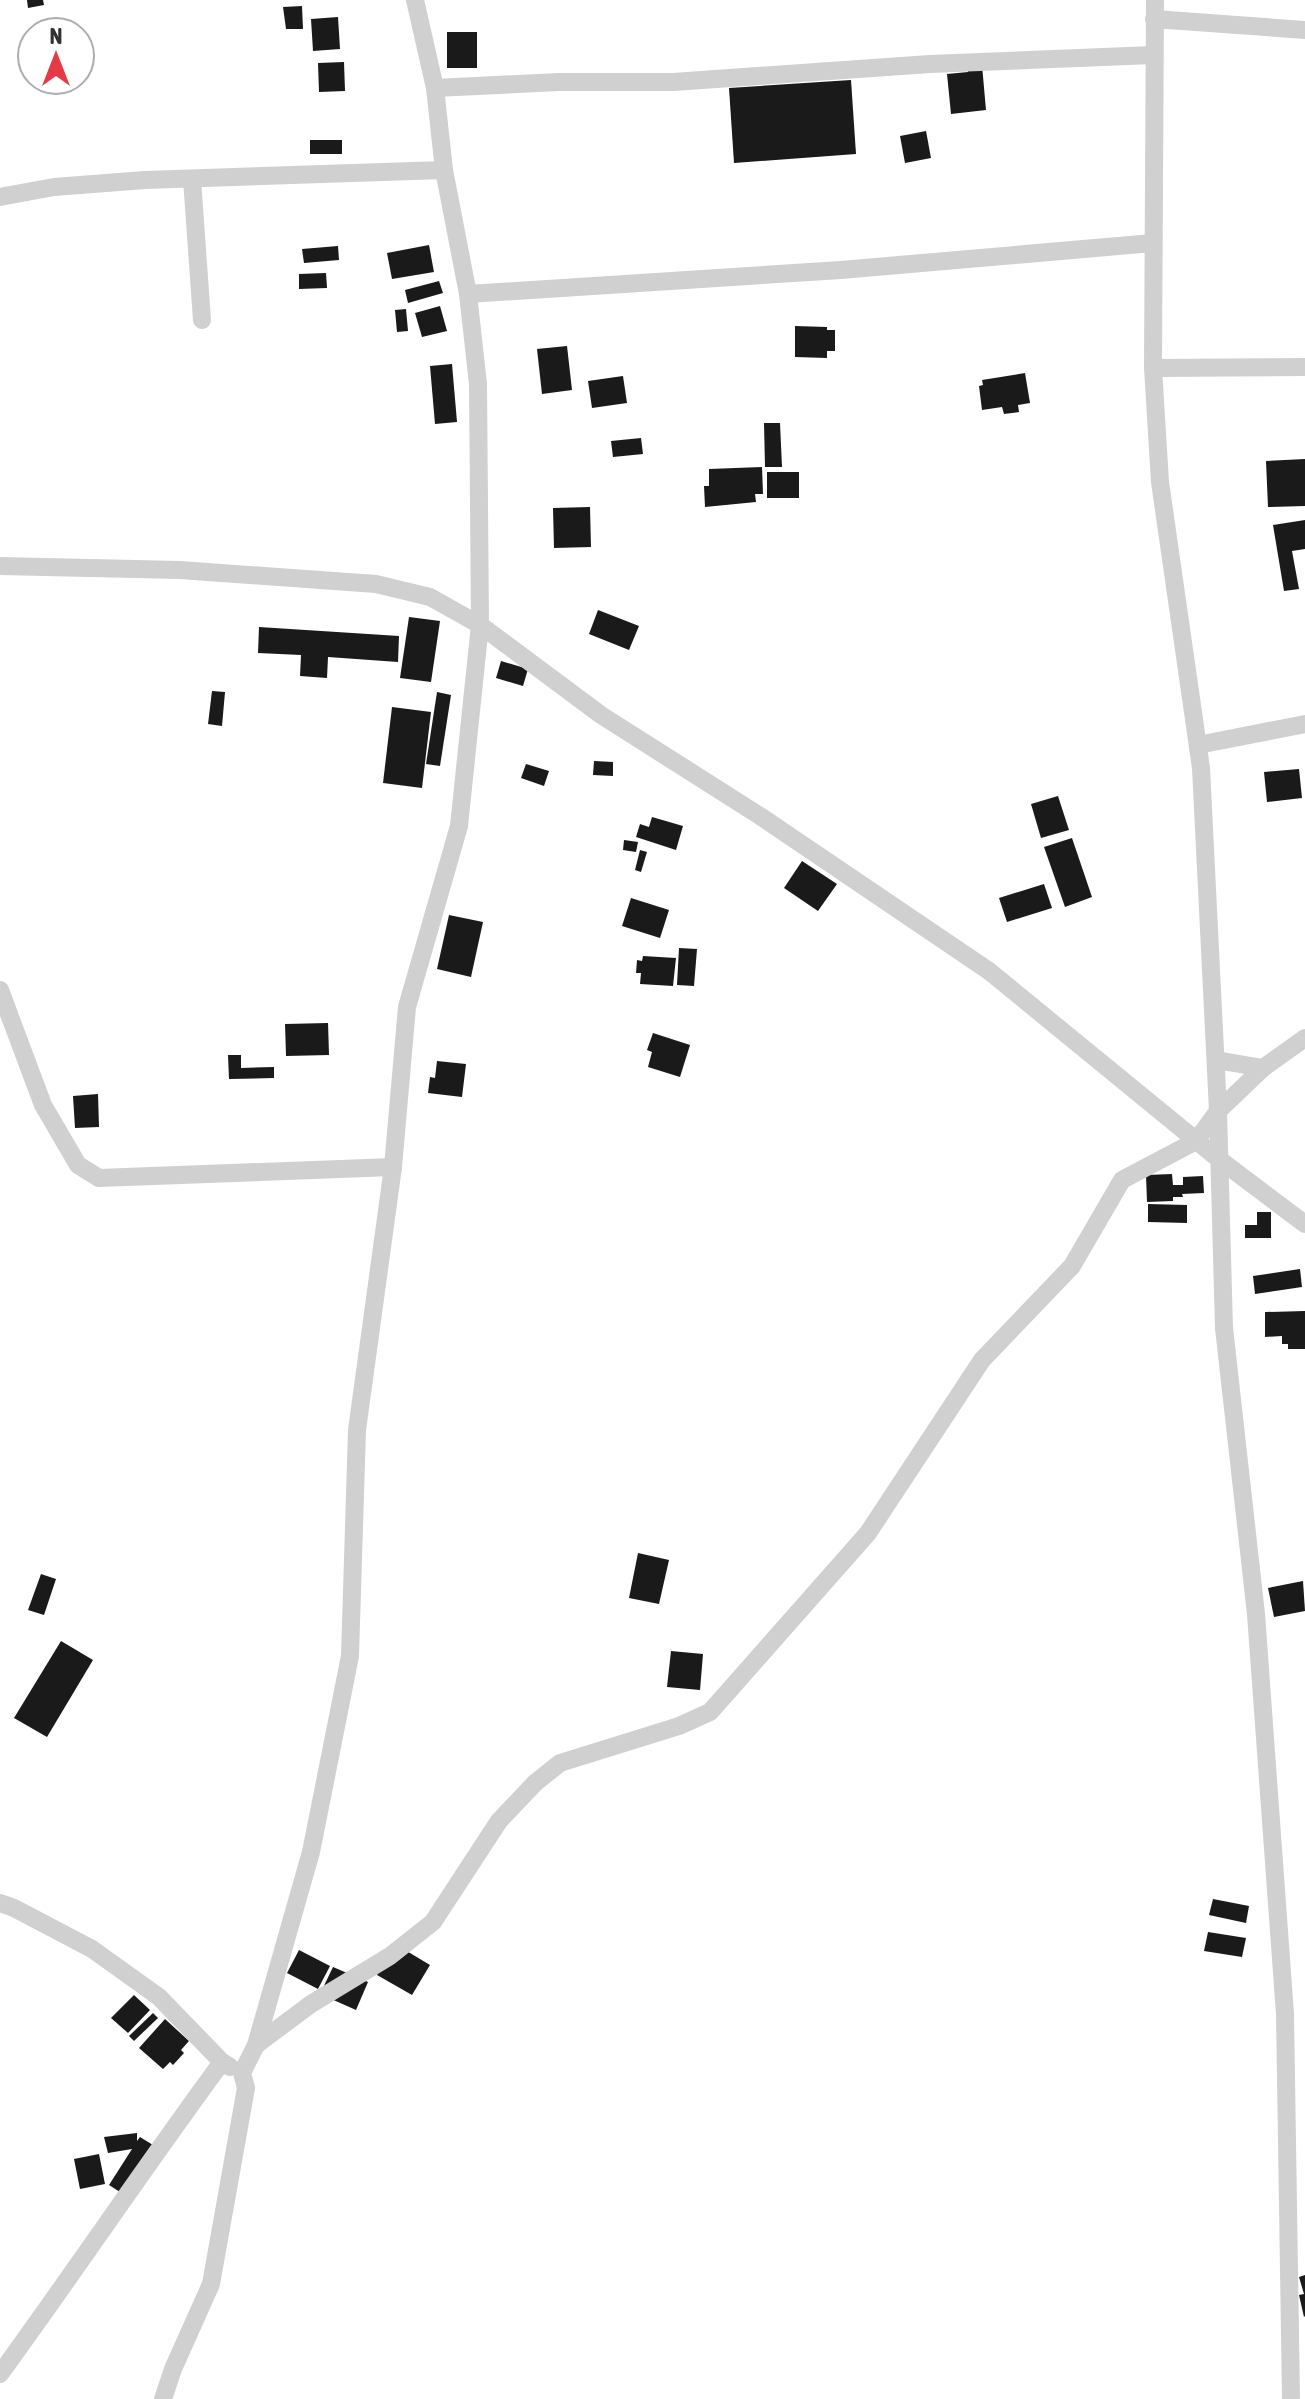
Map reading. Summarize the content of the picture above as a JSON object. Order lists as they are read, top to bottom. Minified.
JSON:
{"north":"top"}
